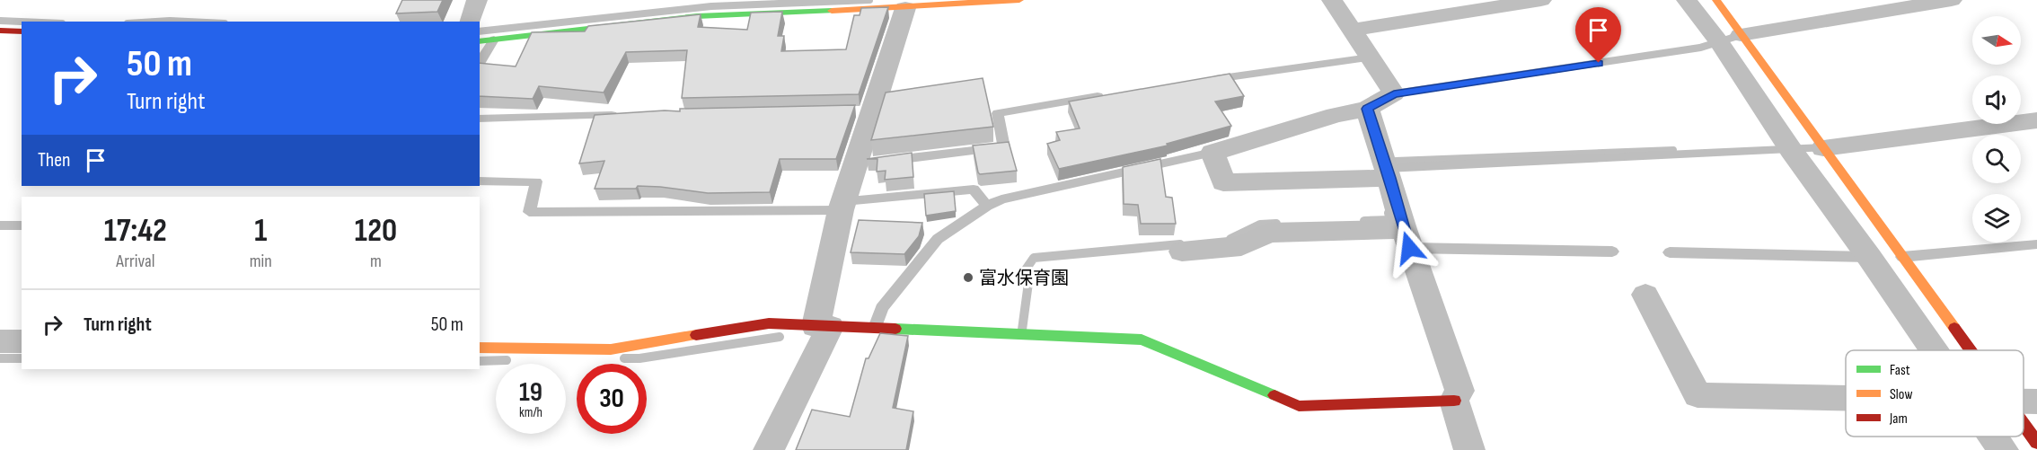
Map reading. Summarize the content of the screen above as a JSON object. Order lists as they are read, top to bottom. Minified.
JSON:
{"places":["富水保育園"],"legend":["Fast","Slow","Jam"],"north":"right","page":{"turn":["50 m","Turn right"],"then":"Then","eta":["17:42","Arrival","1","min","120","m"],"list":[{"name":"Turn right","value":"50 m"}],"speed":"19 km/h","limit":"30"}}
